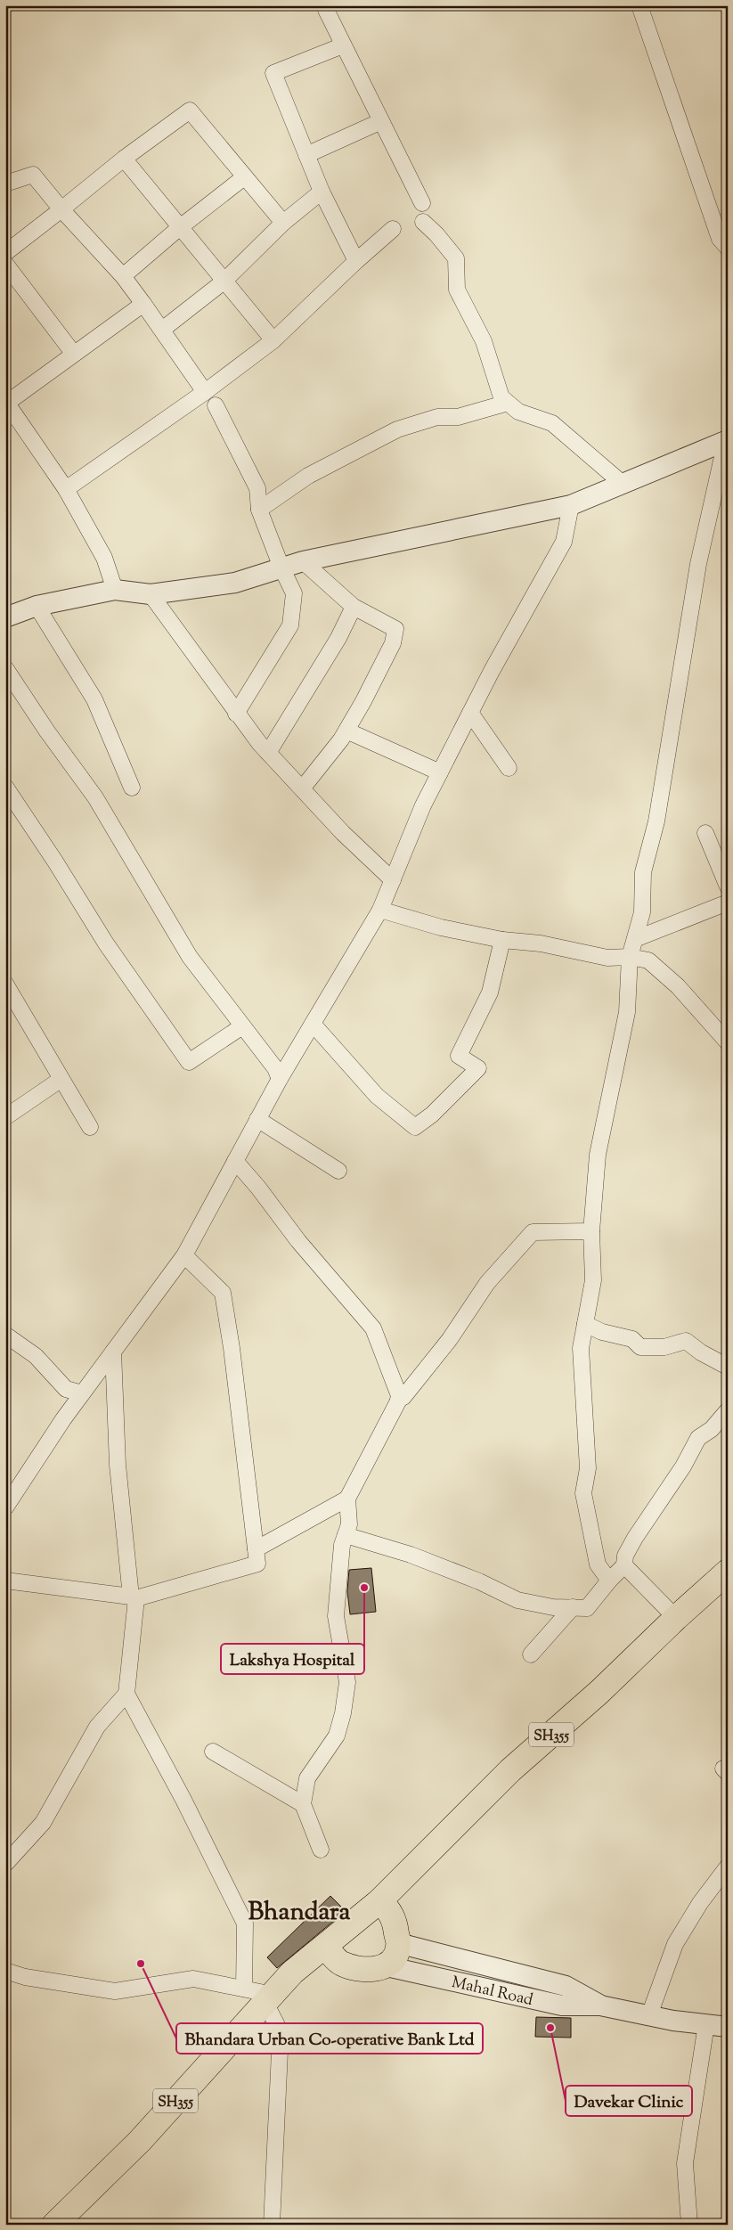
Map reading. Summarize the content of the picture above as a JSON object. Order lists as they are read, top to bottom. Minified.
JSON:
{"streets":{"main road":["SH355"],"street":["Mahal Road"]},"districts":["Bhandara"],"places":["Lakshya Hospital","Bhandara Urban Co-operative Bank Ltd","Davekar Clinic"]}
